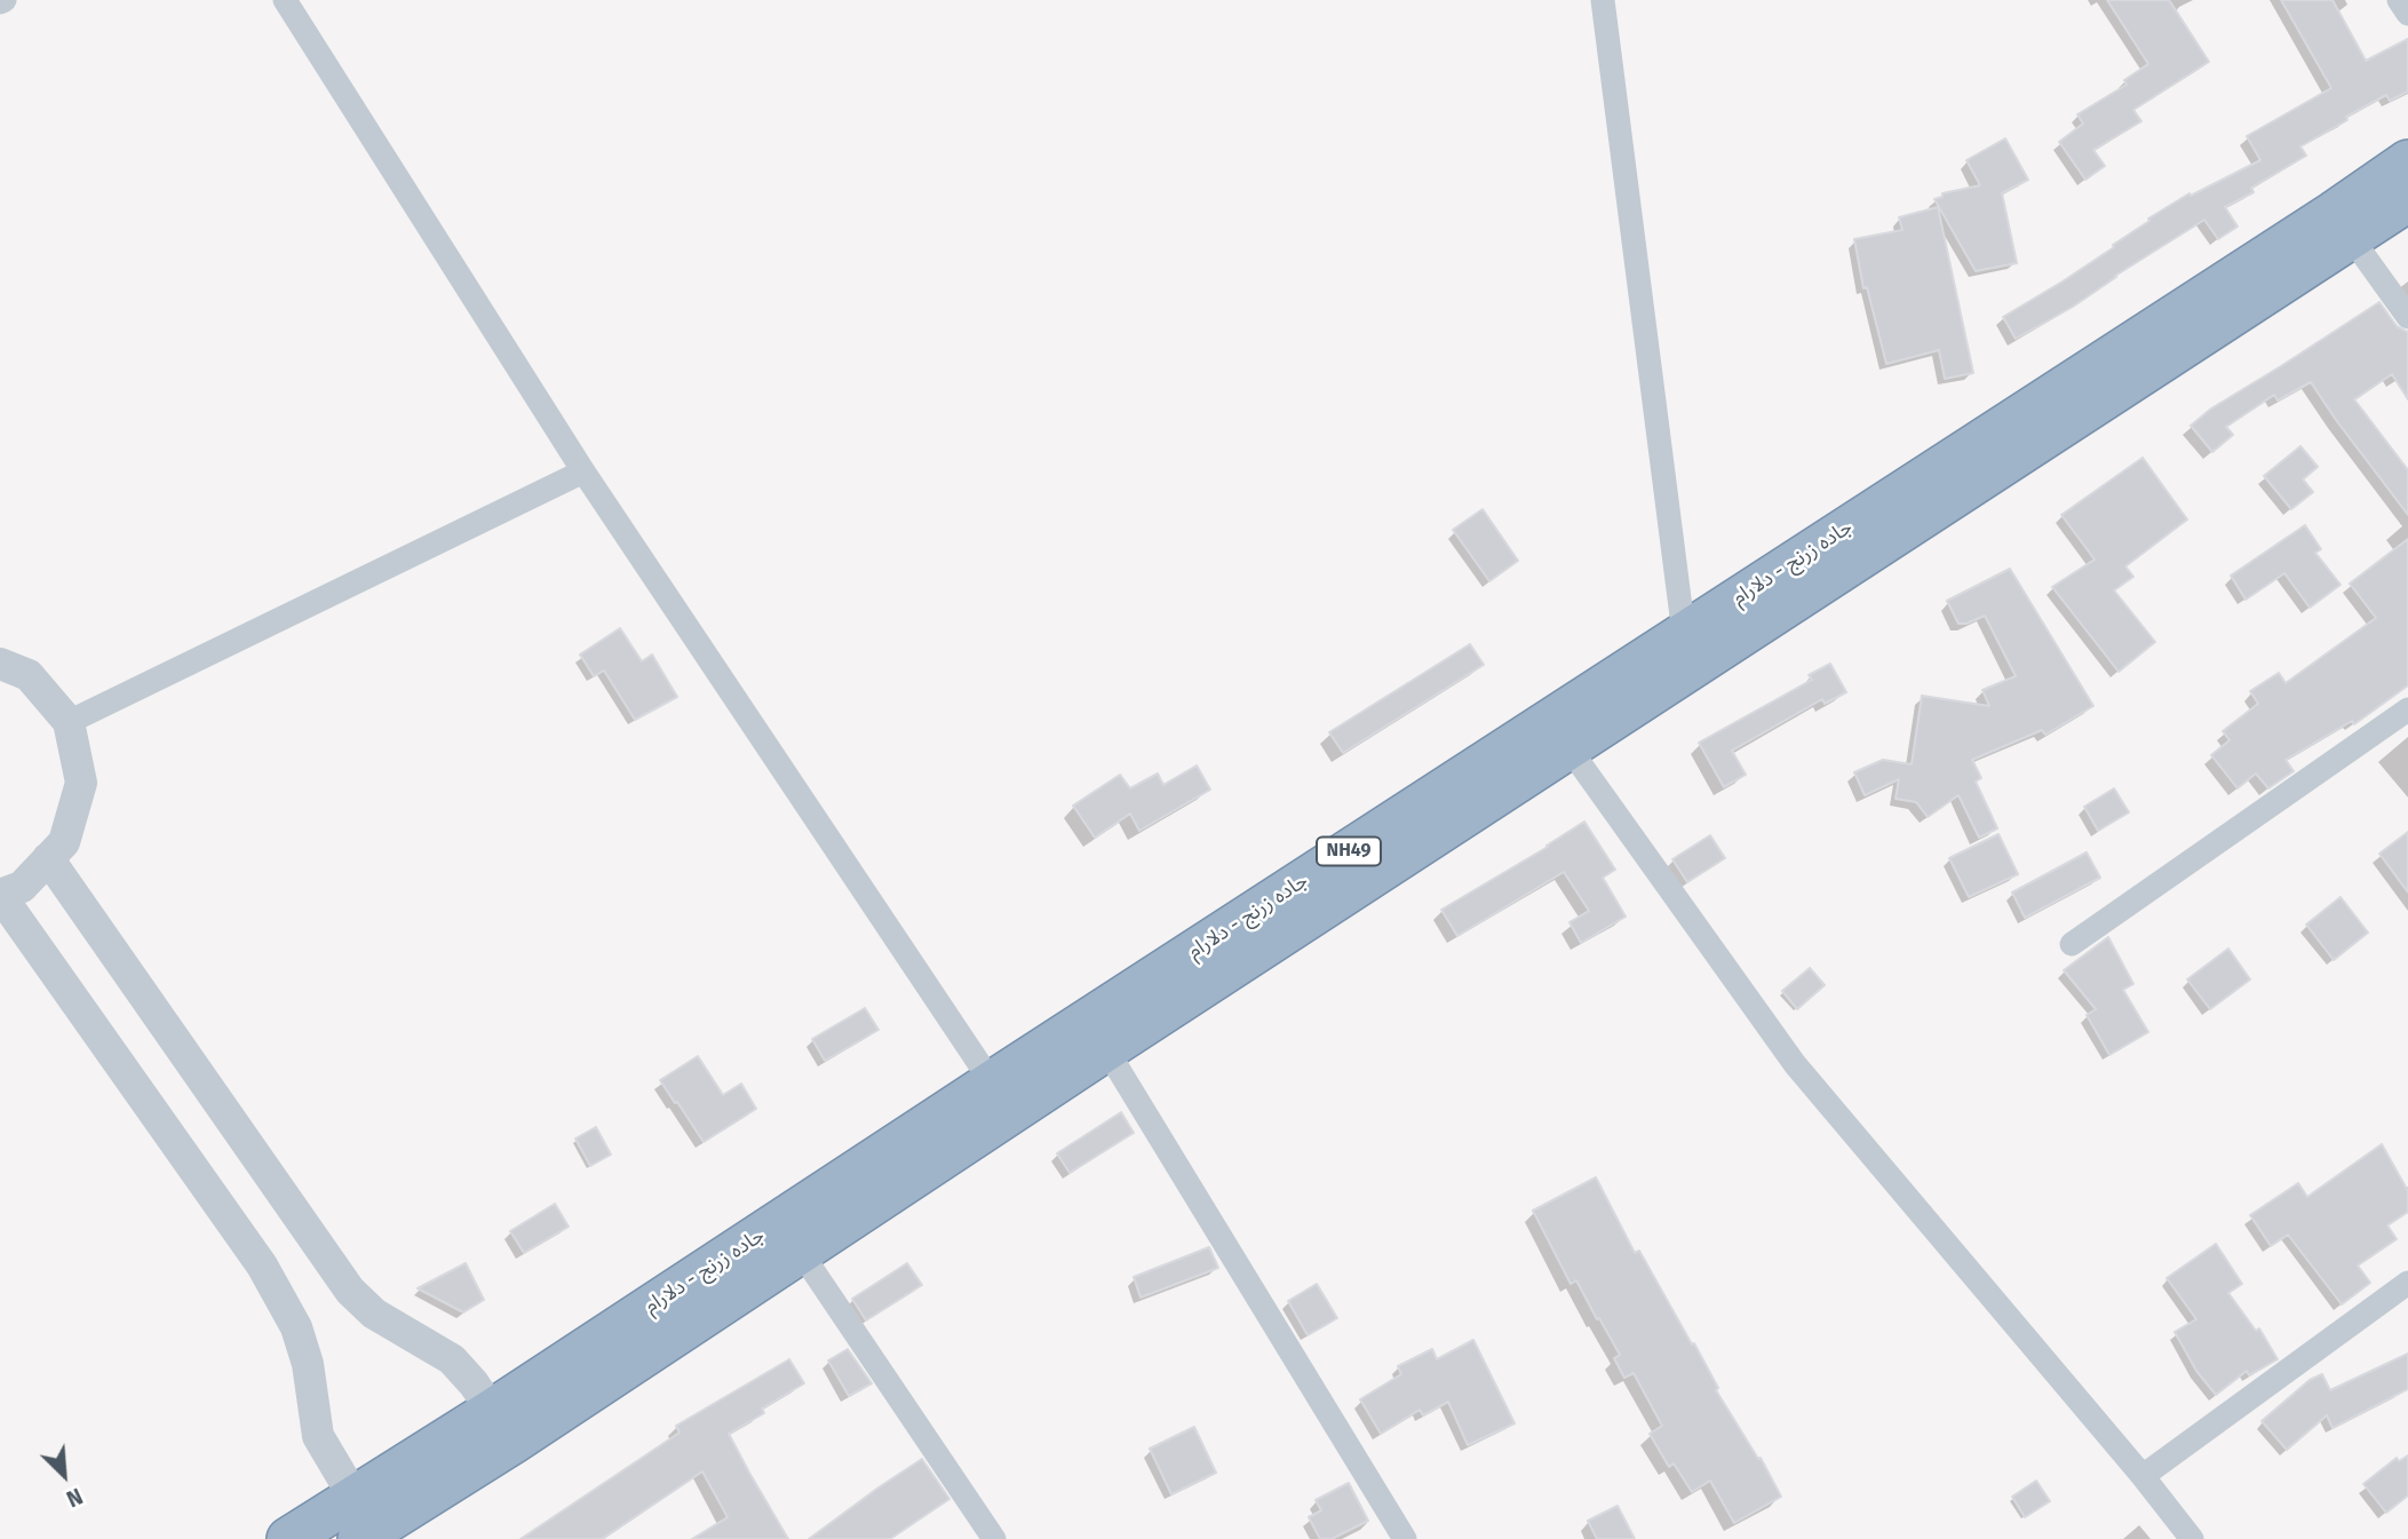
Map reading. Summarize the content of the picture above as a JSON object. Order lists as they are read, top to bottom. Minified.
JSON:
{"streets":{"highway":["جاده زرنج - دلارام","NH49"]},"north":"bottom right"}
